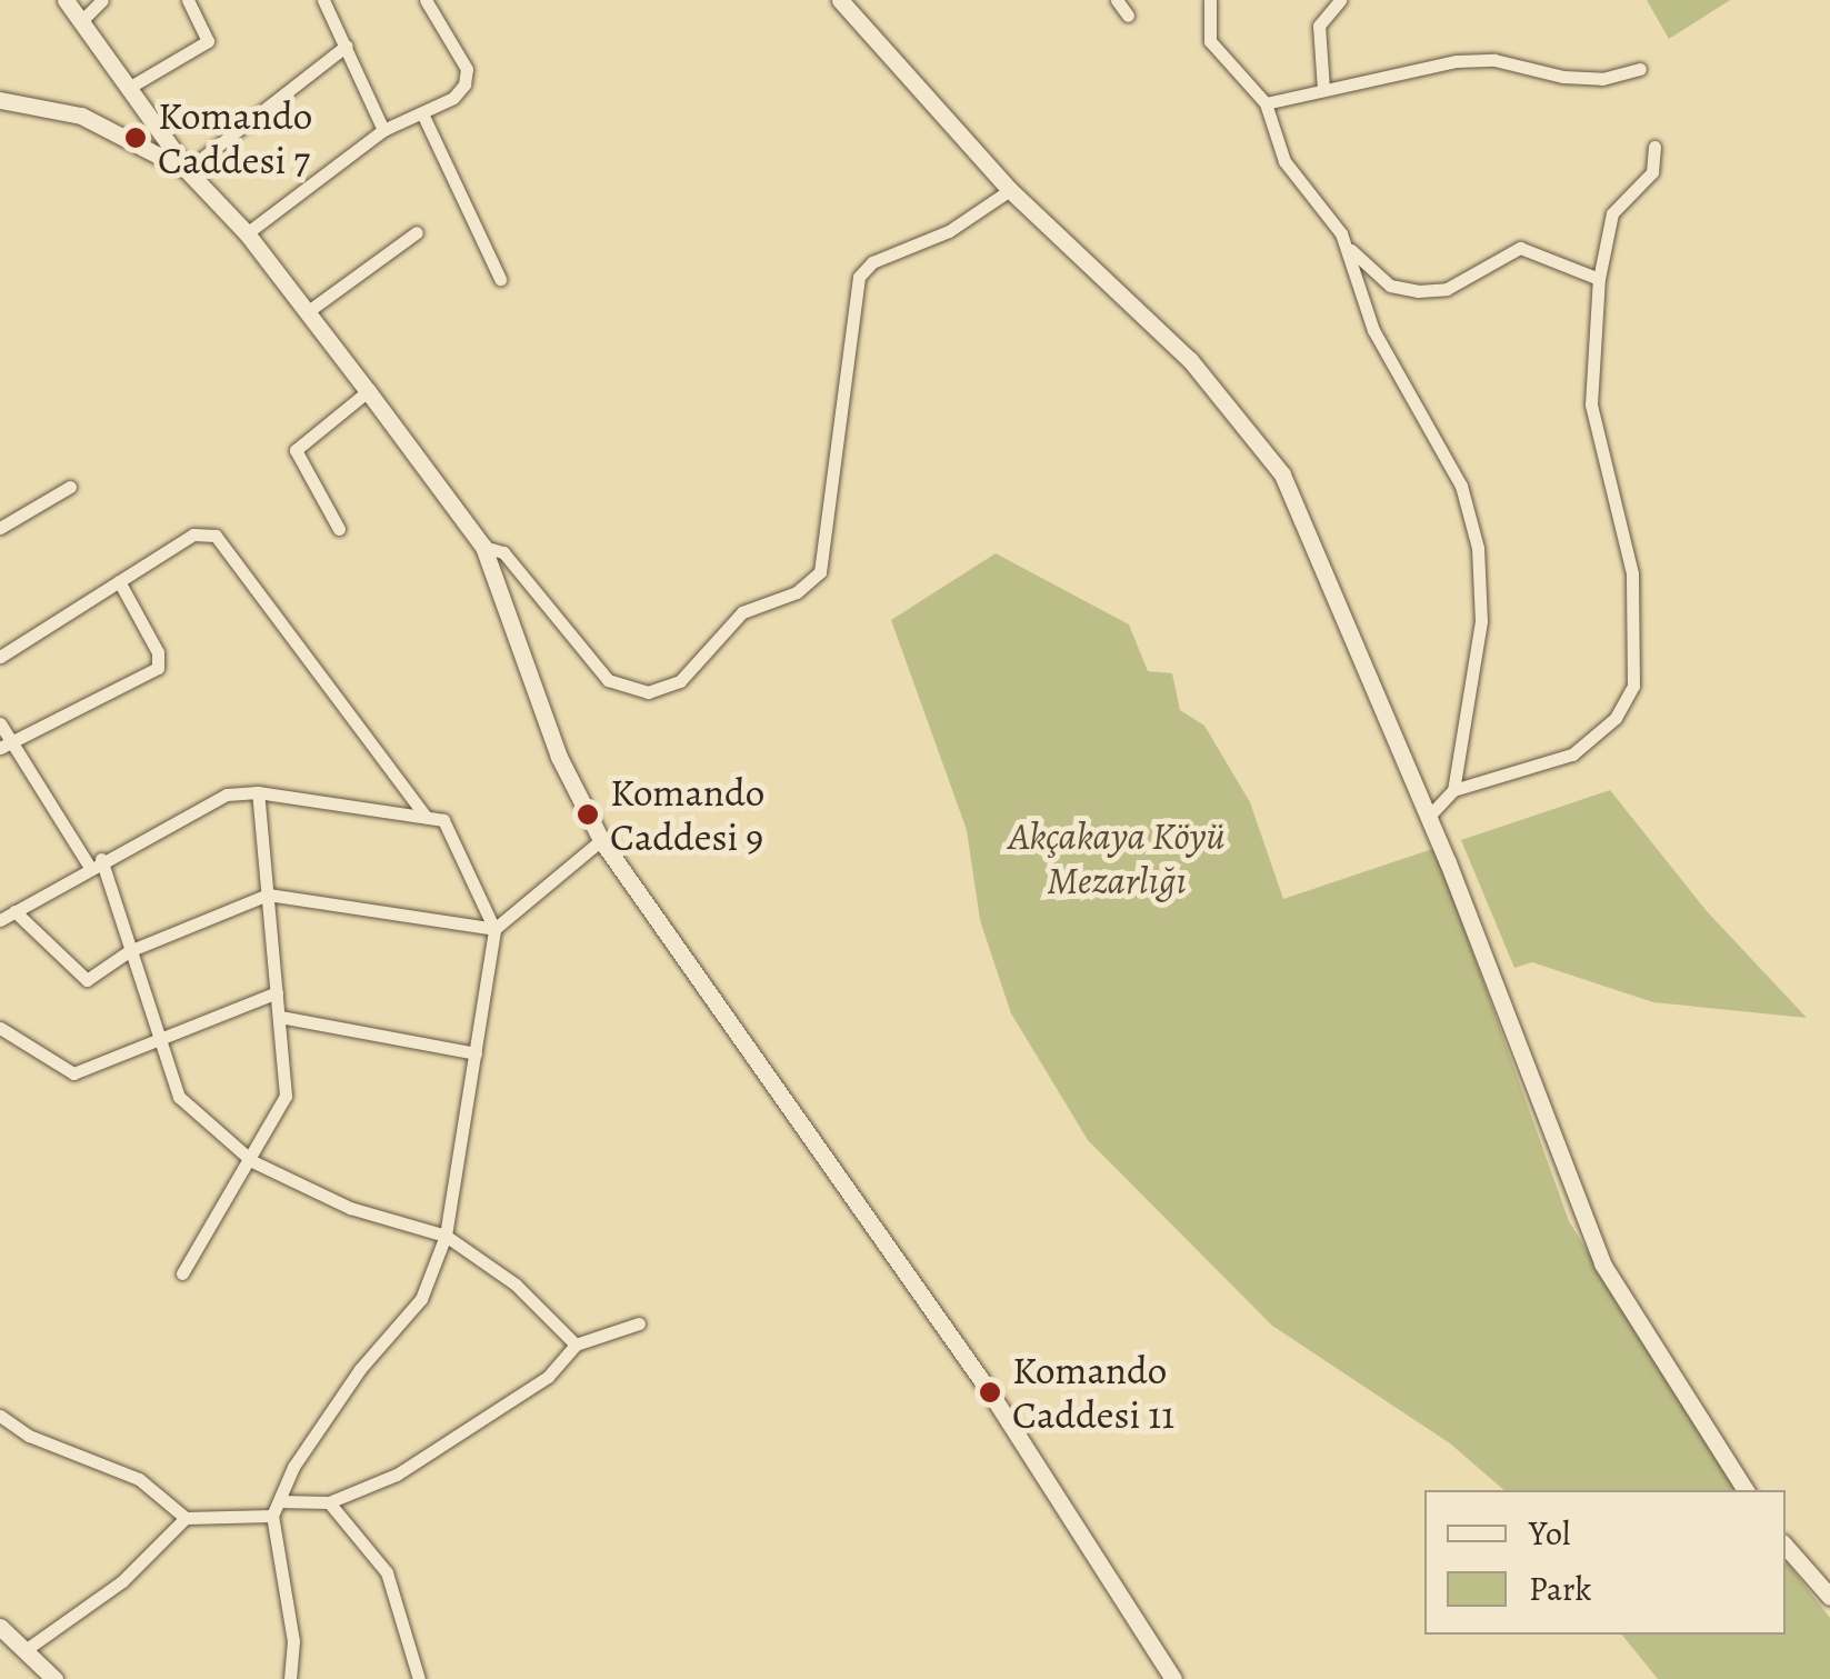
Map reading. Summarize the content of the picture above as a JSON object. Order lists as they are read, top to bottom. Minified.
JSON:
{"parks":["Akçakaya Köyü Mezarlığı"],"places":["Komando Caddesi 7","Komando Caddesi 9","Komando Caddesi 11"],"legend":["Yol","Park"]}
